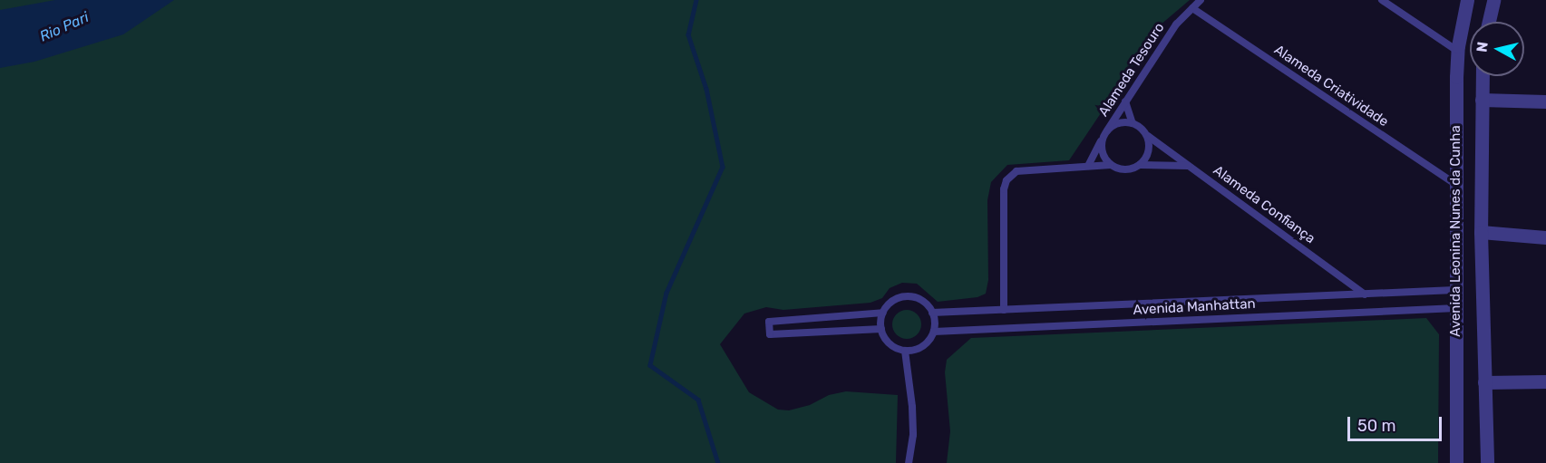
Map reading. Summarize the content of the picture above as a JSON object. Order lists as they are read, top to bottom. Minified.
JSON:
{"streets":{"street":["Avenida Leonina Nunes da Cunha"],"lane":["Alameda Tesouro","Alameda Criatividade","Alameda Confiança","Avenida Manhattan"]},"crossings":[["Alameda Tesouro","Alameda Criatividade"],["Alameda Tesouro","Alameda Confiança"],["Alameda Criatividade","Avenida Leonina Nunes da Cunha"],["Alameda Confiança","Avenida Manhattan"],["Avenida Leonina Nunes da Cunha","Avenida Manhattan"]],"water":["Rio Pari"],"scale_bar":"50 m","north":"left"}
